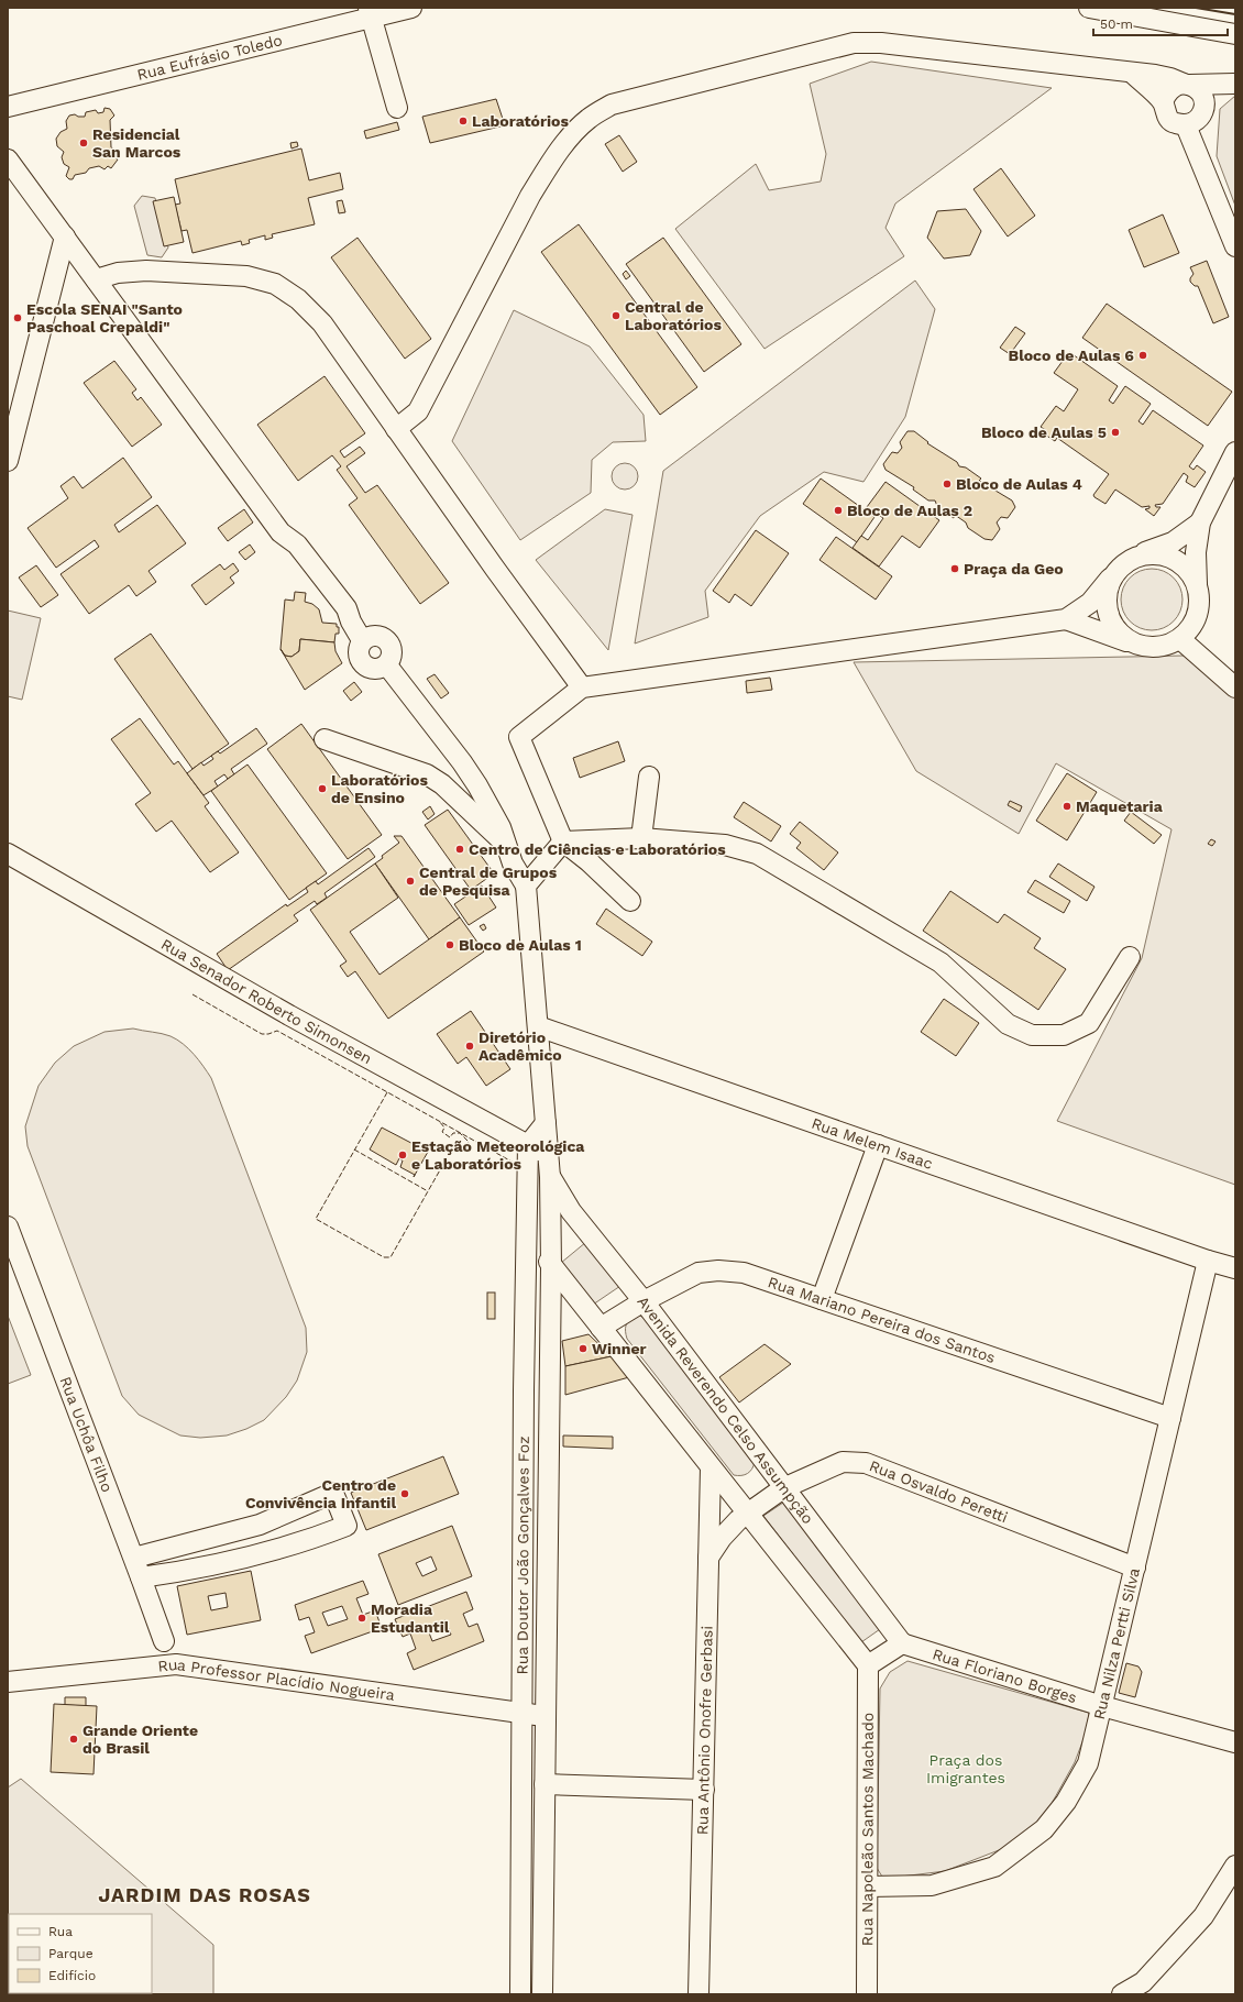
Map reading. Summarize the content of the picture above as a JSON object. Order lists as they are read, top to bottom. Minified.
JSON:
{"streets":{"street":["Rua Eufrásio Toledo","Rua Senador Roberto Simonsen","Rua Melem Isaac","Rua Mariano Pereira dos Santos","Avenida Reverendo Celso Assumpção","Rua Uchôa Filho","Rua Osvaldo Peretti","Rua Doutor João Gonçalves Foz","Rua Nilza Pertti Silva","Rua Floriano Borges","Rua Professor Placídio Nogueira","Rua Antônio Onofre Gerbasi","Rua Napoleão Santos Machado"]},"crossings":[["Rua Senador Roberto Simonsen","Rua Doutor João Gonçalves Foz"],["Rua Melem Isaac","Rua Doutor João Gonçalves Foz"],["Rua Melem Isaac","Rua Nilza Pertti Silva"],["Rua Mariano Pereira dos Santos","Avenida Reverendo Celso Assumpção"],["Rua Mariano Pereira dos Santos","Rua Nilza Pertti Silva"],["Avenida Reverendo Celso Assumpção","Rua Osvaldo Peretti"],["Avenida Reverendo Celso Assumpção","Rua Doutor João Gonçalves Foz"],["Avenida Reverendo Celso Assumpção","Rua Floriano Borges"],["Rua Osvaldo Peretti","Rua Nilza Pertti Silva"],["Rua Osvaldo Peretti","Rua Antônio Onofre Gerbasi"],["Rua Doutor João Gonçalves Foz","Rua Professor Placídio Nogueira"],["Rua Nilza Pertti Silva","Rua Floriano Borges"],["Rua Nilza Pertti Silva","Rua Napoleão Santos Machado"]],"districts":["JARDIM DAS ROSAS"],"parks":["Praça dos Imigrantes"],"places":["Laboratórios","Residencial San Marcos","Central de Laboratórios","Escola SENAI \"Santo Paschoal Crepaldi\"","Bloco de Aulas 6","Bloco de Aulas 5","Bloco de Aulas 4","Bloco de Aulas 2","Praça da Geo","Laboratórios de Ensino","Maquetaria","Centro de Ciências e Laboratórios","Central de Grupos de Pesquisa","Bloco de Aulas 1","Diretório Acadêmico","Estação Meteorológica e Laboratórios","Winner","Centro de Convivência Infantil","Moradia Estudantil","Grande Oriente do Brasil"],"legend":["Rua","Parque","Edifício"],"scale_bar":"50 m"}
